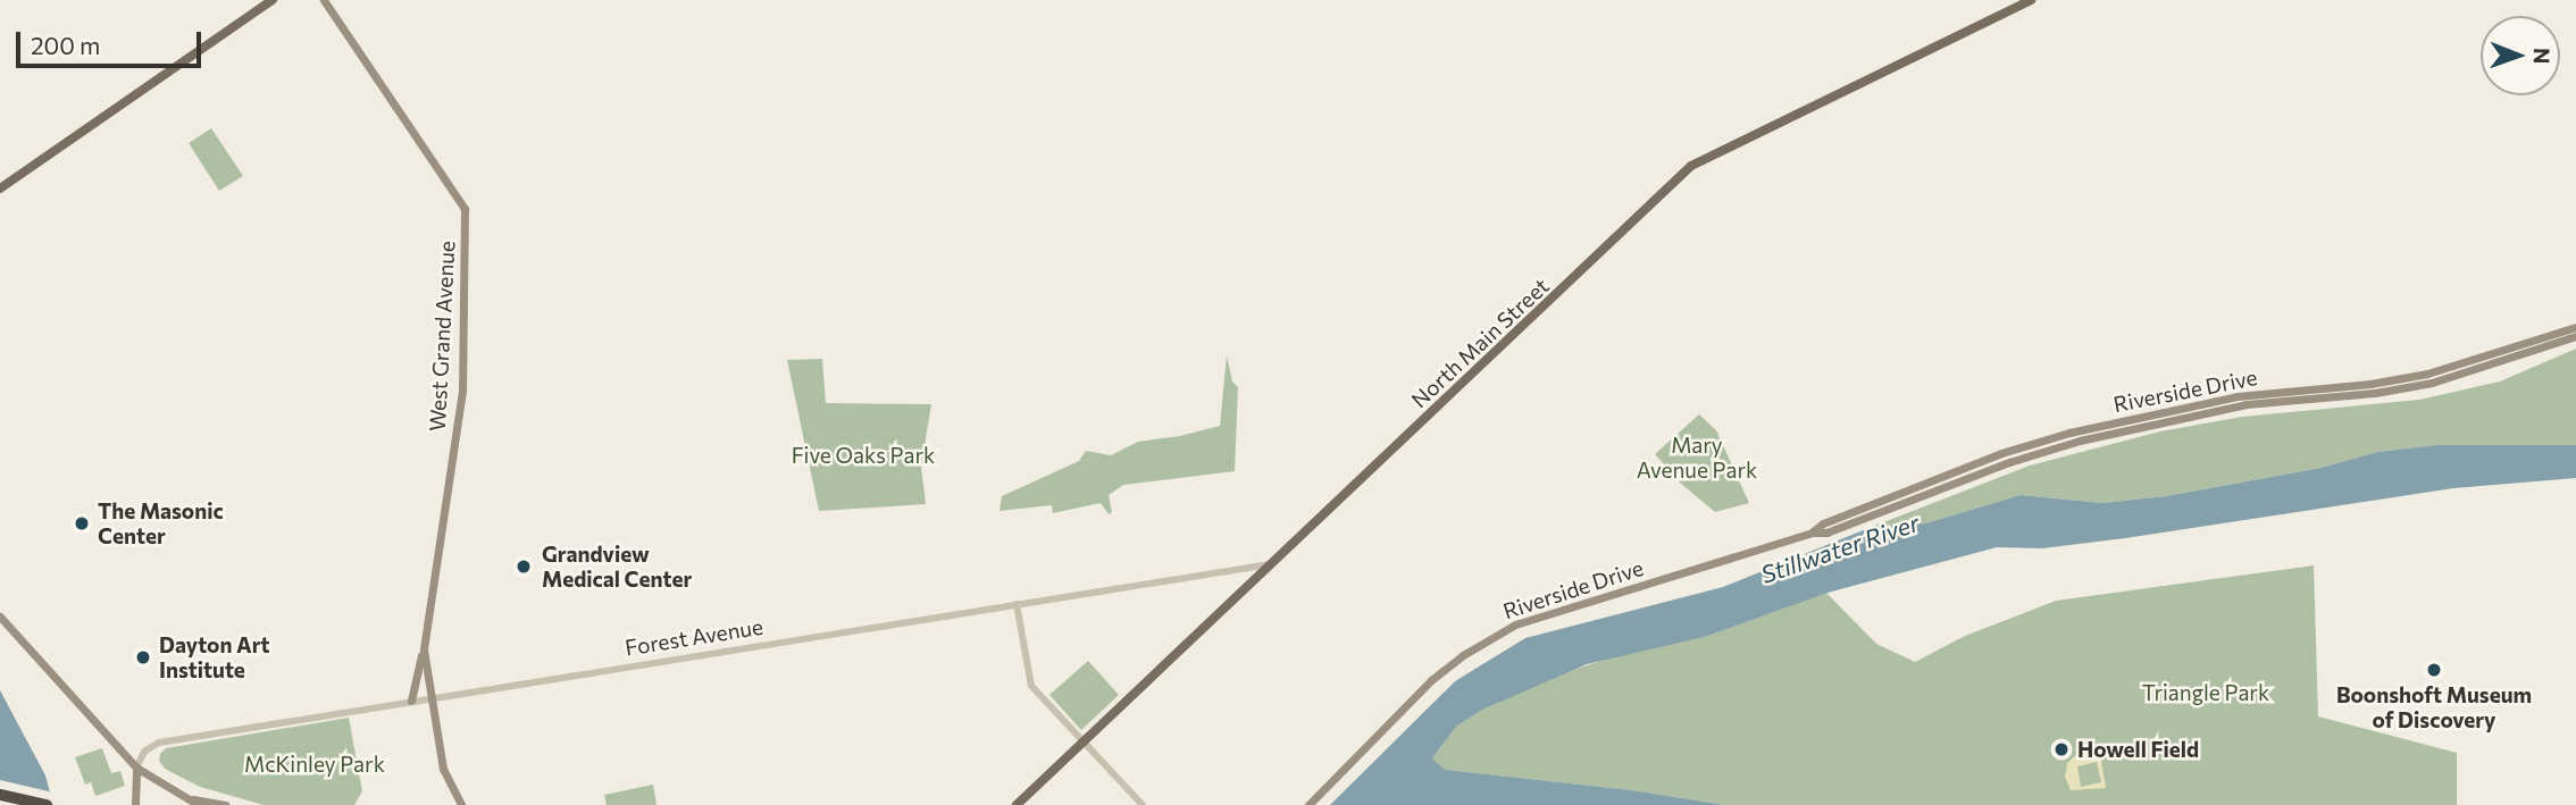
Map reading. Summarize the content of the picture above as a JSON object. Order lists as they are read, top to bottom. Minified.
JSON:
{"streets":{"main road":["West Grand Avenue","North Main Street","Riverside Drive"],"street":["Forest Avenue"]},"crossings":[["West Grand Avenue","Forest Avenue"],["North Main Street","Forest Avenue"]],"water":["Stillwater River"],"parks":["Mary Avenue Park","Five Oaks Park","Triangle Park","McKinley Park"],"places":["The Masonic Center","Grandview Medical Center","Dayton Art Institute","Boonshoft Museum of Discovery","Howell Field"],"scale_bar":"200 m","north":"right"}
